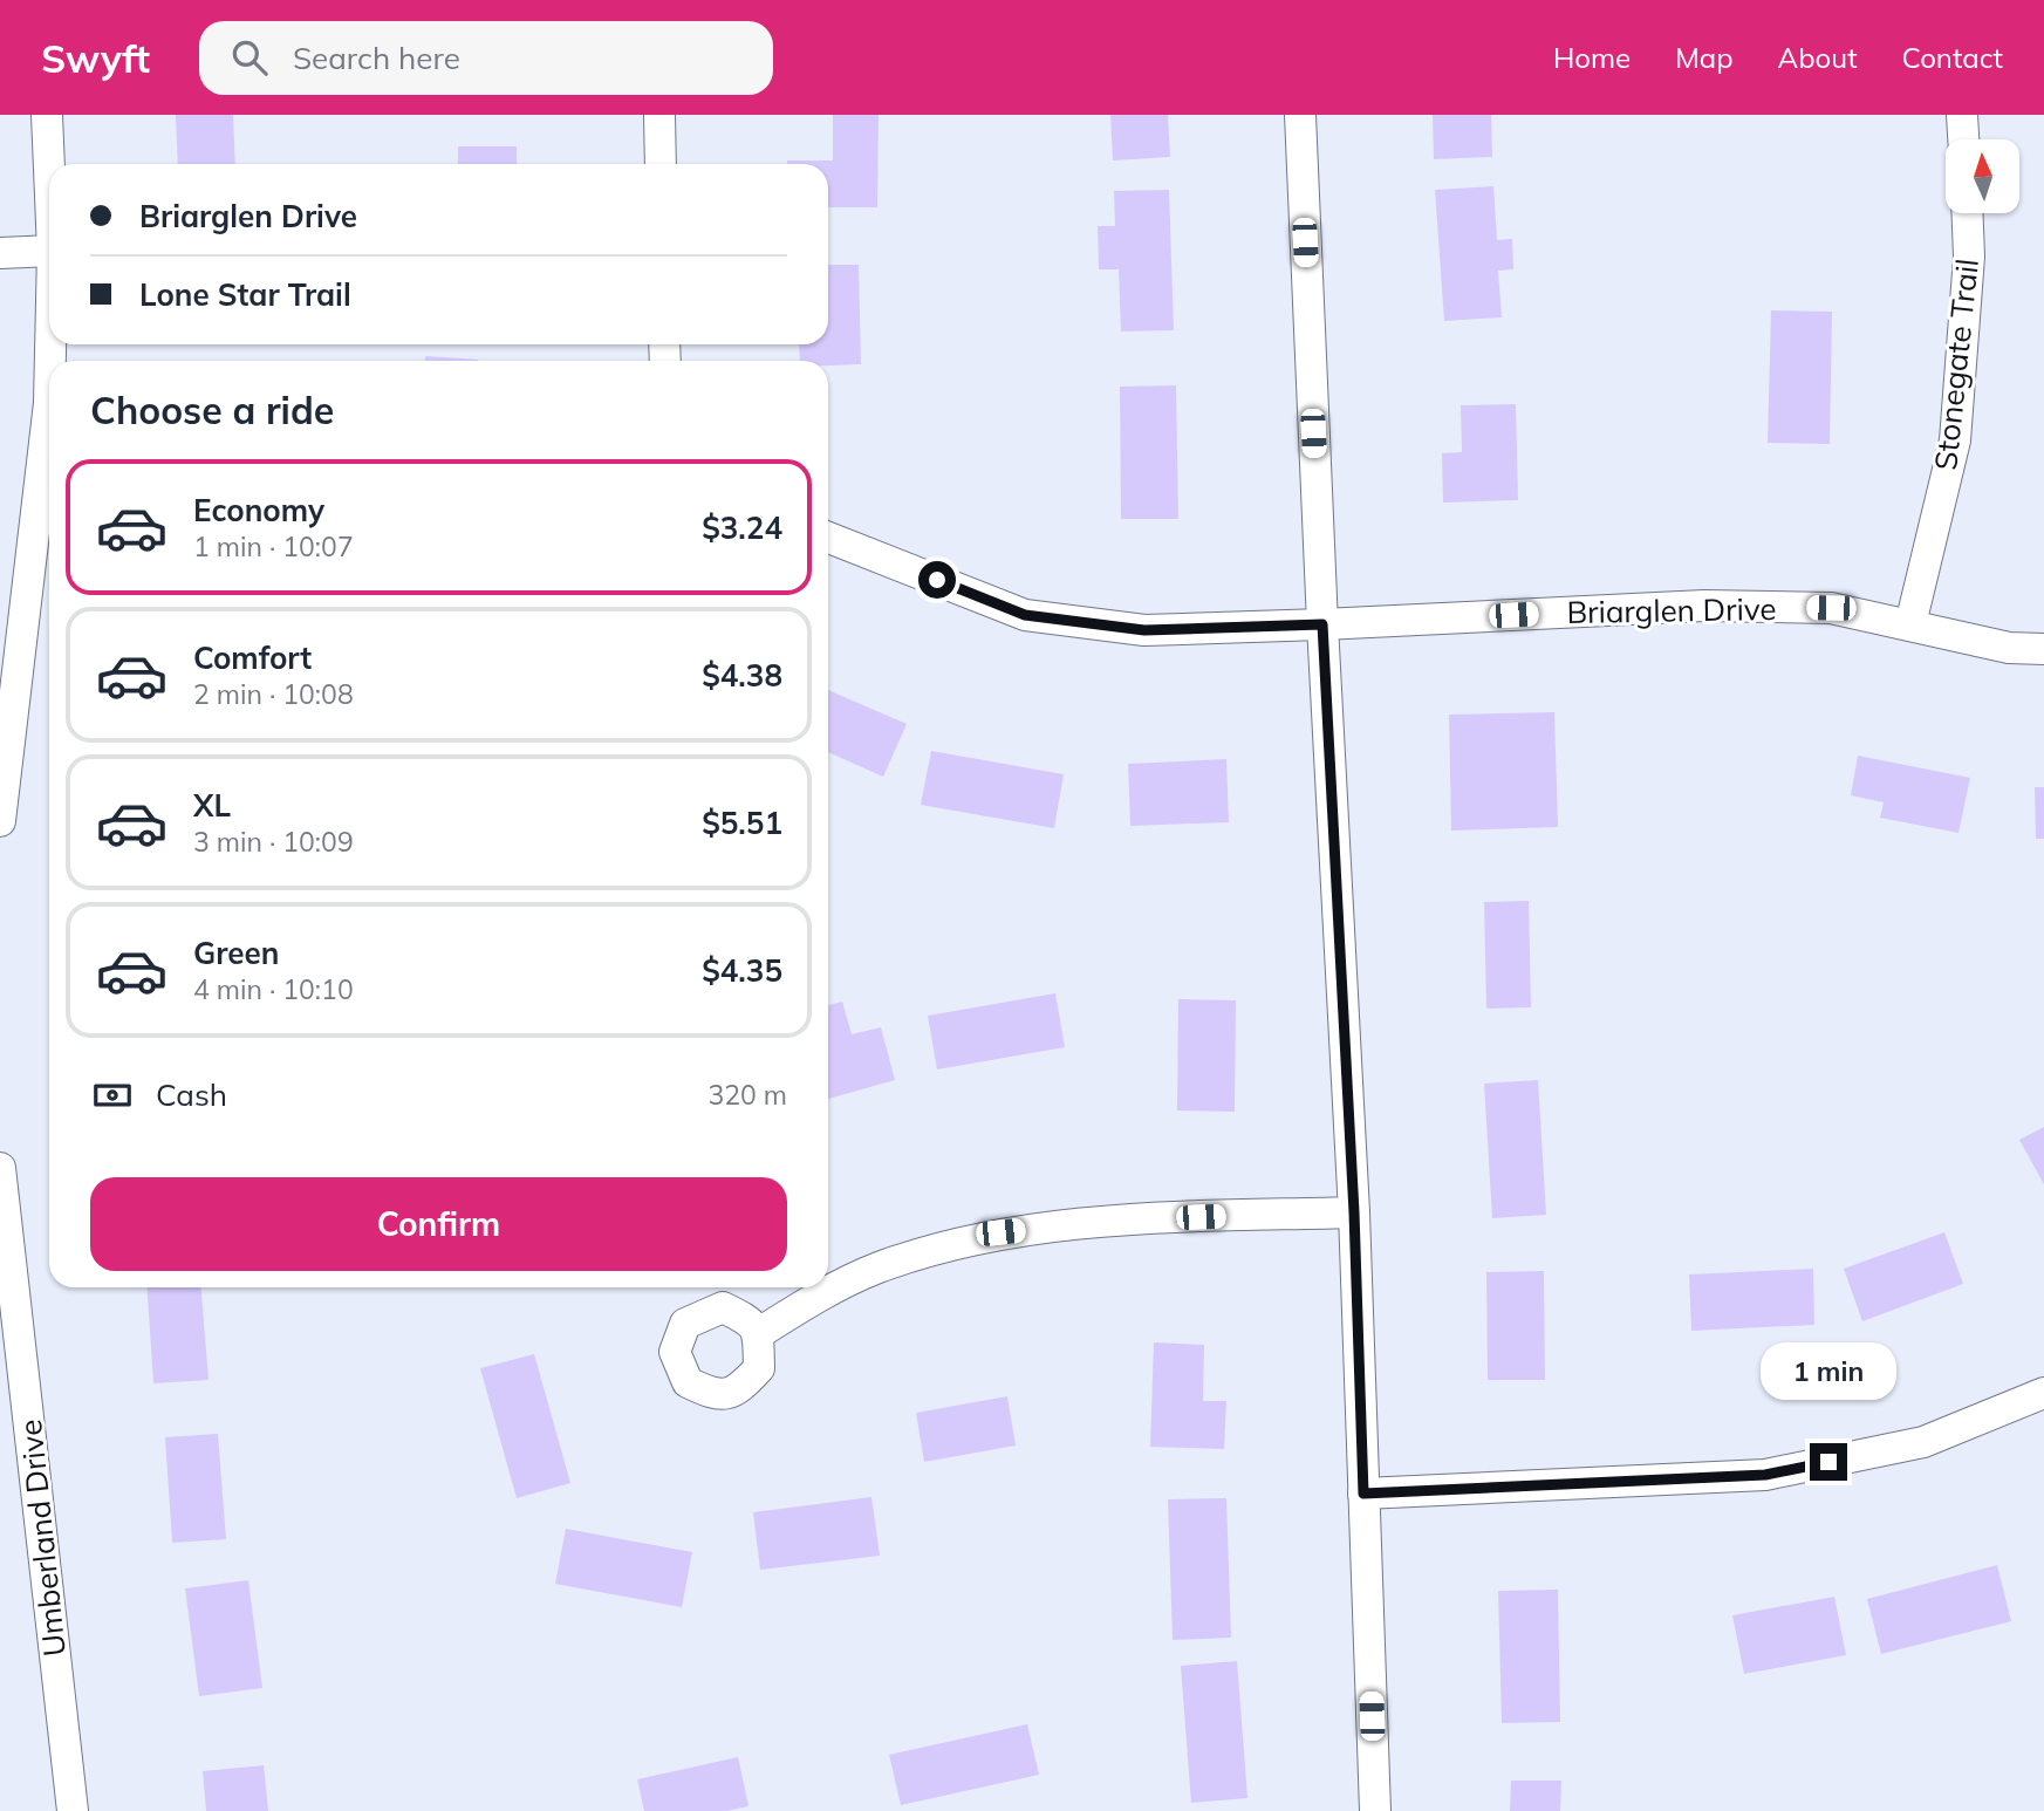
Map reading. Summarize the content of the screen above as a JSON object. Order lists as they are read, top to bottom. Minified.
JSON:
{"streets":{"street":["Stonegate Trail","Briarglen Drive","Umberland Drive"]},"crossings":[["Stonegate Trail","Briarglen Drive"]],"north":"top","page":{"header":"Swyft","search":"Search here","nav":["Home","Map","About","Contact"],"banner":["Briarglen Drive","Lone Star Trail"],"heading":"Choose a ride","list":[{"name":"Economy","note":"1 min · 10:07","value":"$3.24"},{"name":"Comfort","note":"2 min · 10:08","value":"$4.38"},{"name":"XL","note":"3 min · 10:09","value":"$5.51"},{"name":"Green","note":"4 min · 10:10","value":"$4.35"}],"pay":["Cash","320 m"],"buttons":"Confirm","bubble":"1 min"}}
